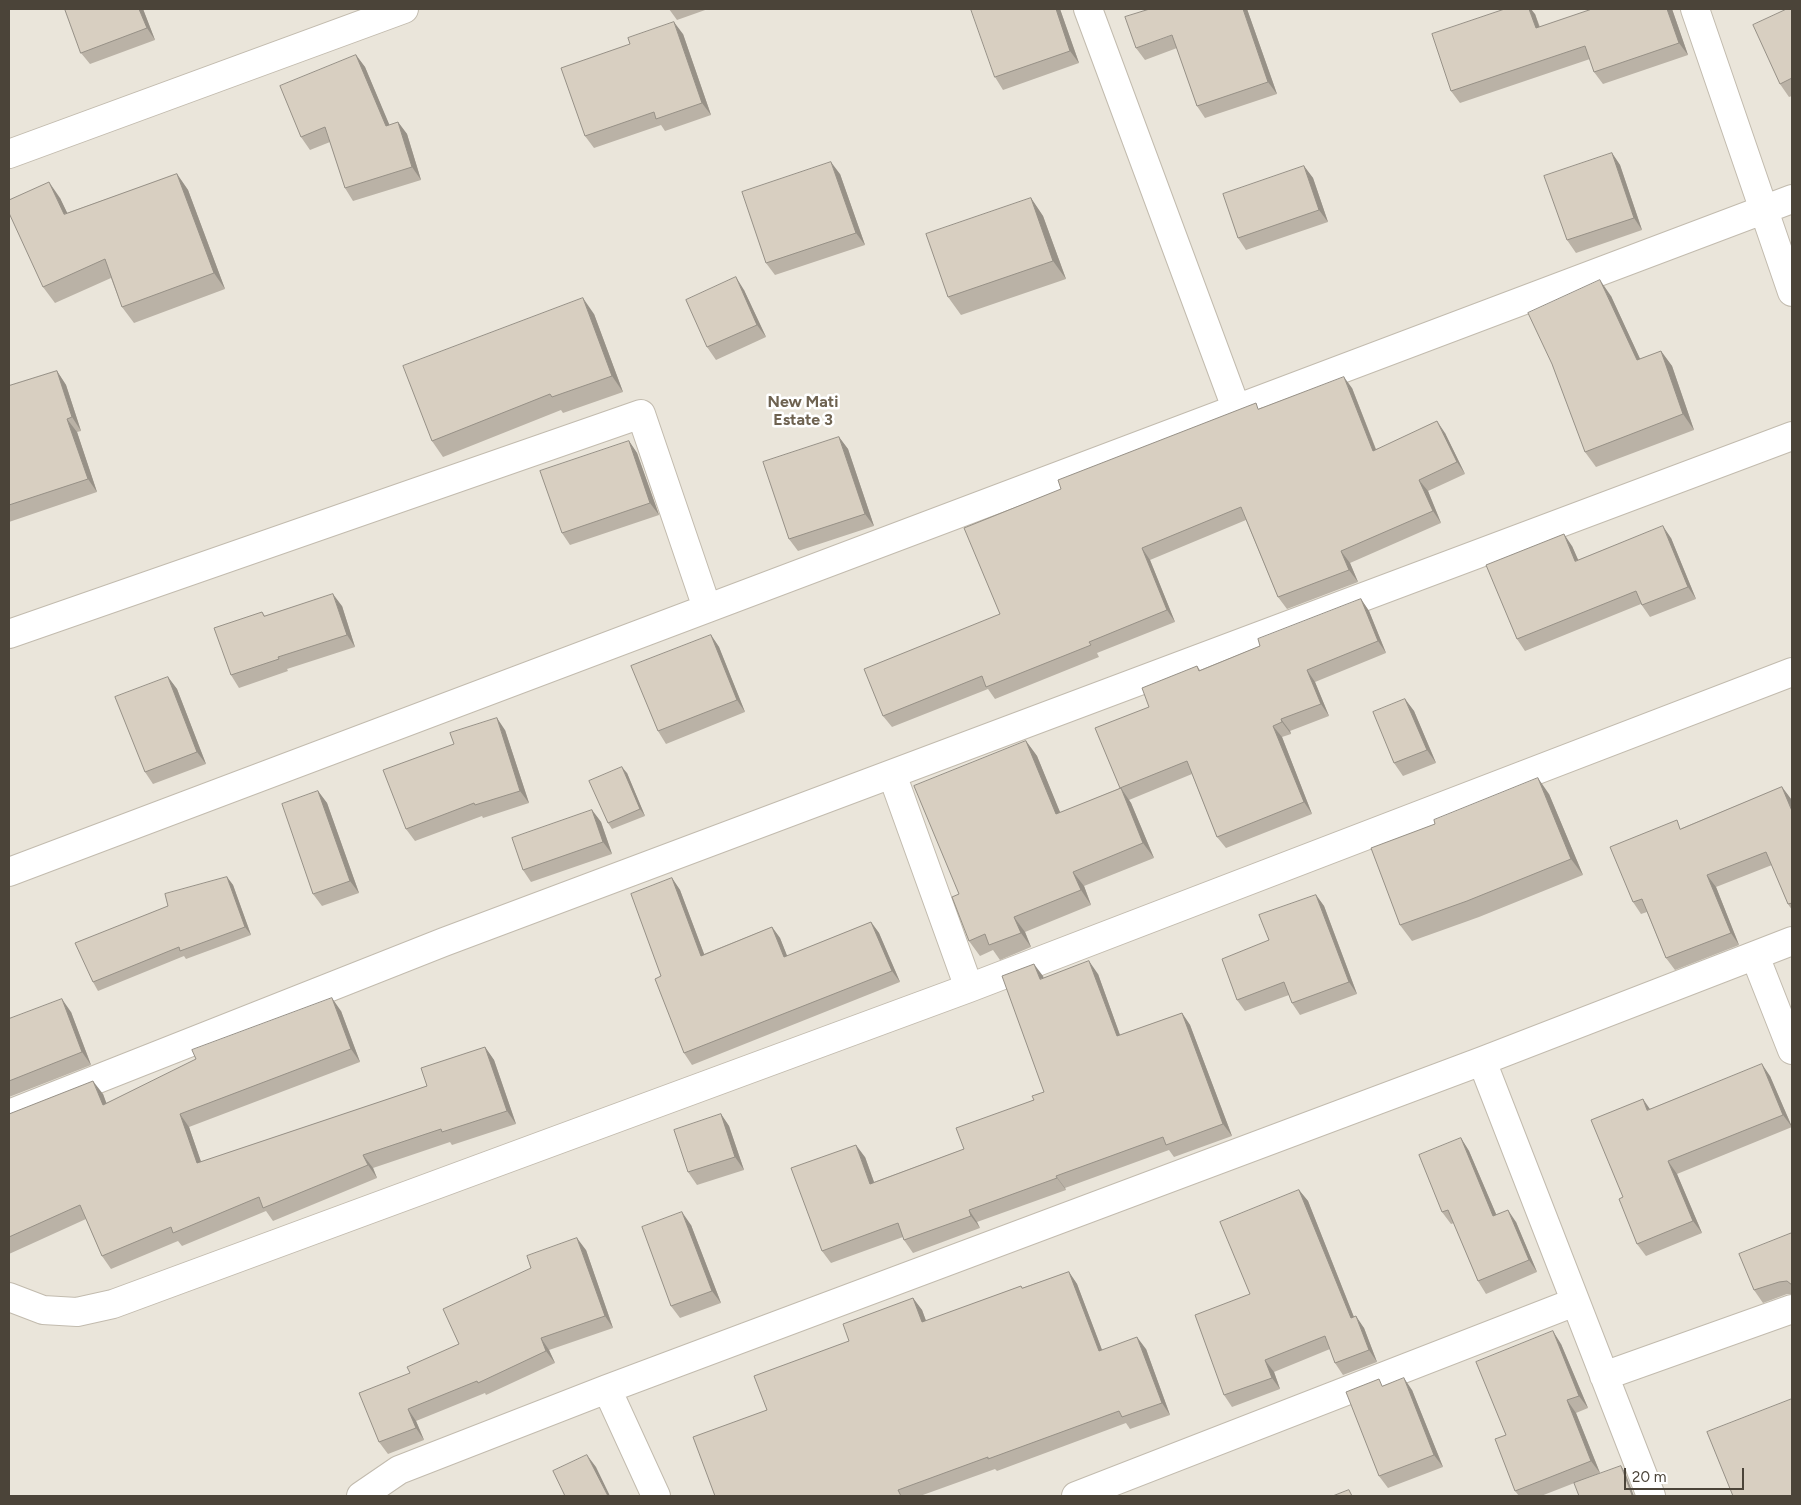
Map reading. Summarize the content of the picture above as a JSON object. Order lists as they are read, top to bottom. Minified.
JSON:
{"districts":["New Mati Estate 3"],"scale_bar":"20 m"}
